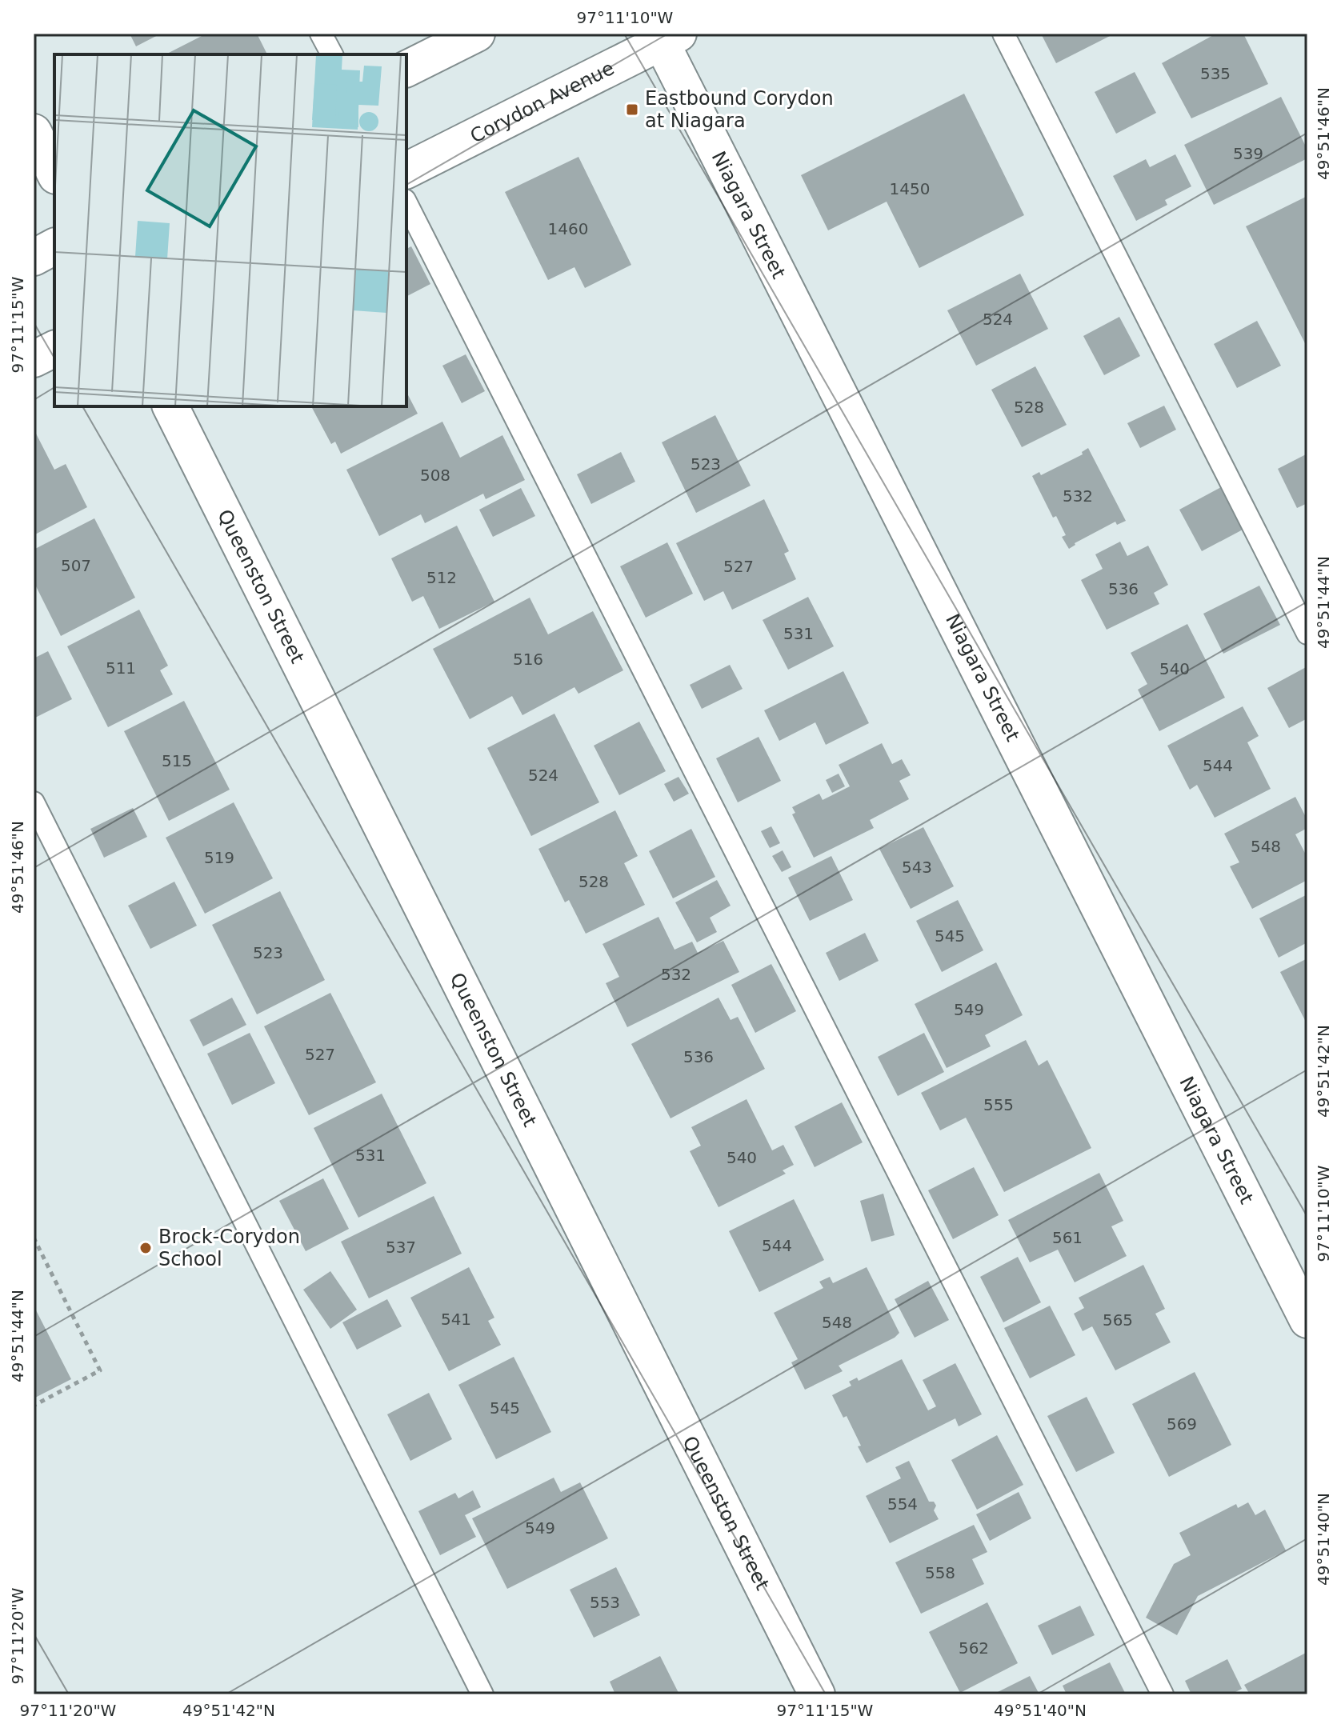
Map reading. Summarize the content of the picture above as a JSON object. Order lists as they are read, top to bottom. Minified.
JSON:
{"streets":{"street":["Corydon Avenue","Niagara Street","Queenston Street"]},"crossings":[["Corydon Avenue","Niagara Street"]],"places":{"transit":["Eastbound Corydon at Niagara"],"other":["Brock-Corydon School"]},"house_numbers":["535","539","1450","1460","524","528","523","508","532","507","527","512","536","531","516","511","540","515","544","524","548","519","543","528","545","523","532","549","527","536","555","531","540","561","544","537","541","565","548","545","569","554","549","558","553","562"],"coordinates":["97°11'10\"W","49°51'46\"N","97°11'15\"W","49°51'44\"N","49°51'42\"N","49°51'40\"N","97°11'20\"W"]}
